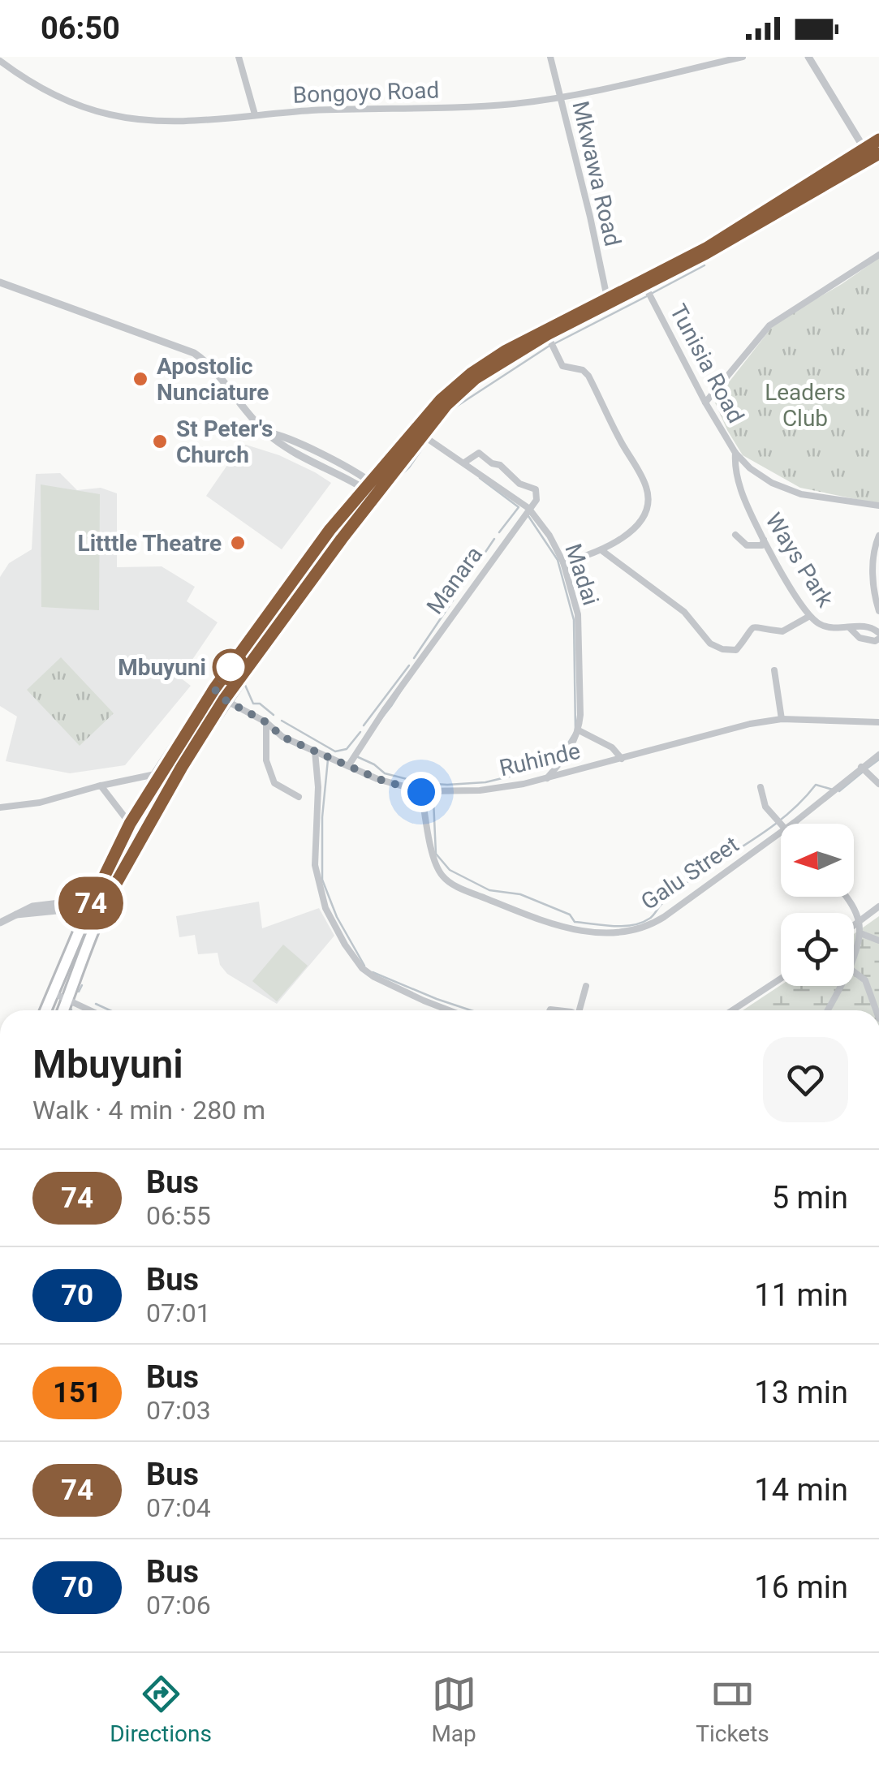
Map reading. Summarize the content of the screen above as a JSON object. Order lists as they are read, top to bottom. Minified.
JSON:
{"streets":{"street":["Bongoyo Road","Mkwawa Road","Tunisia Road","Ways Park","Madai","Manara","Ruhinde","Galu Street"]},"crossings":[["Bongoyo Road","Mkwawa Road"],["Tunisia Road","Ways Park"],["Madai","Manara"],["Manara","Ruhinde"],["Ruhinde","Galu Street"]],"parks":["Leaders Club"],"places":["Apostolic Nunciature","St Peter's Church","Litttle Theatre","Mbuyuni"],"lines":["bus line 74"],"north":"left","page":{"status":"06:50","on_map":"74","heading":["Mbuyuni","Walk · 4 min · 280 m"],"list":[{"mark":"74","name":"Bus","note":"06:55","value":"5 min"},{"mark":"70","name":"Bus","note":"07:01","value":"11 min"},{"mark":"151","name":"Bus","note":"07:03","value":"13 min"},{"mark":"74","name":"Bus","note":"07:04","value":"14 min"},{"mark":"70","name":"Bus","note":"07:06","value":"16 min"}],"tabs":["Directions","Map","Tickets"]}}
